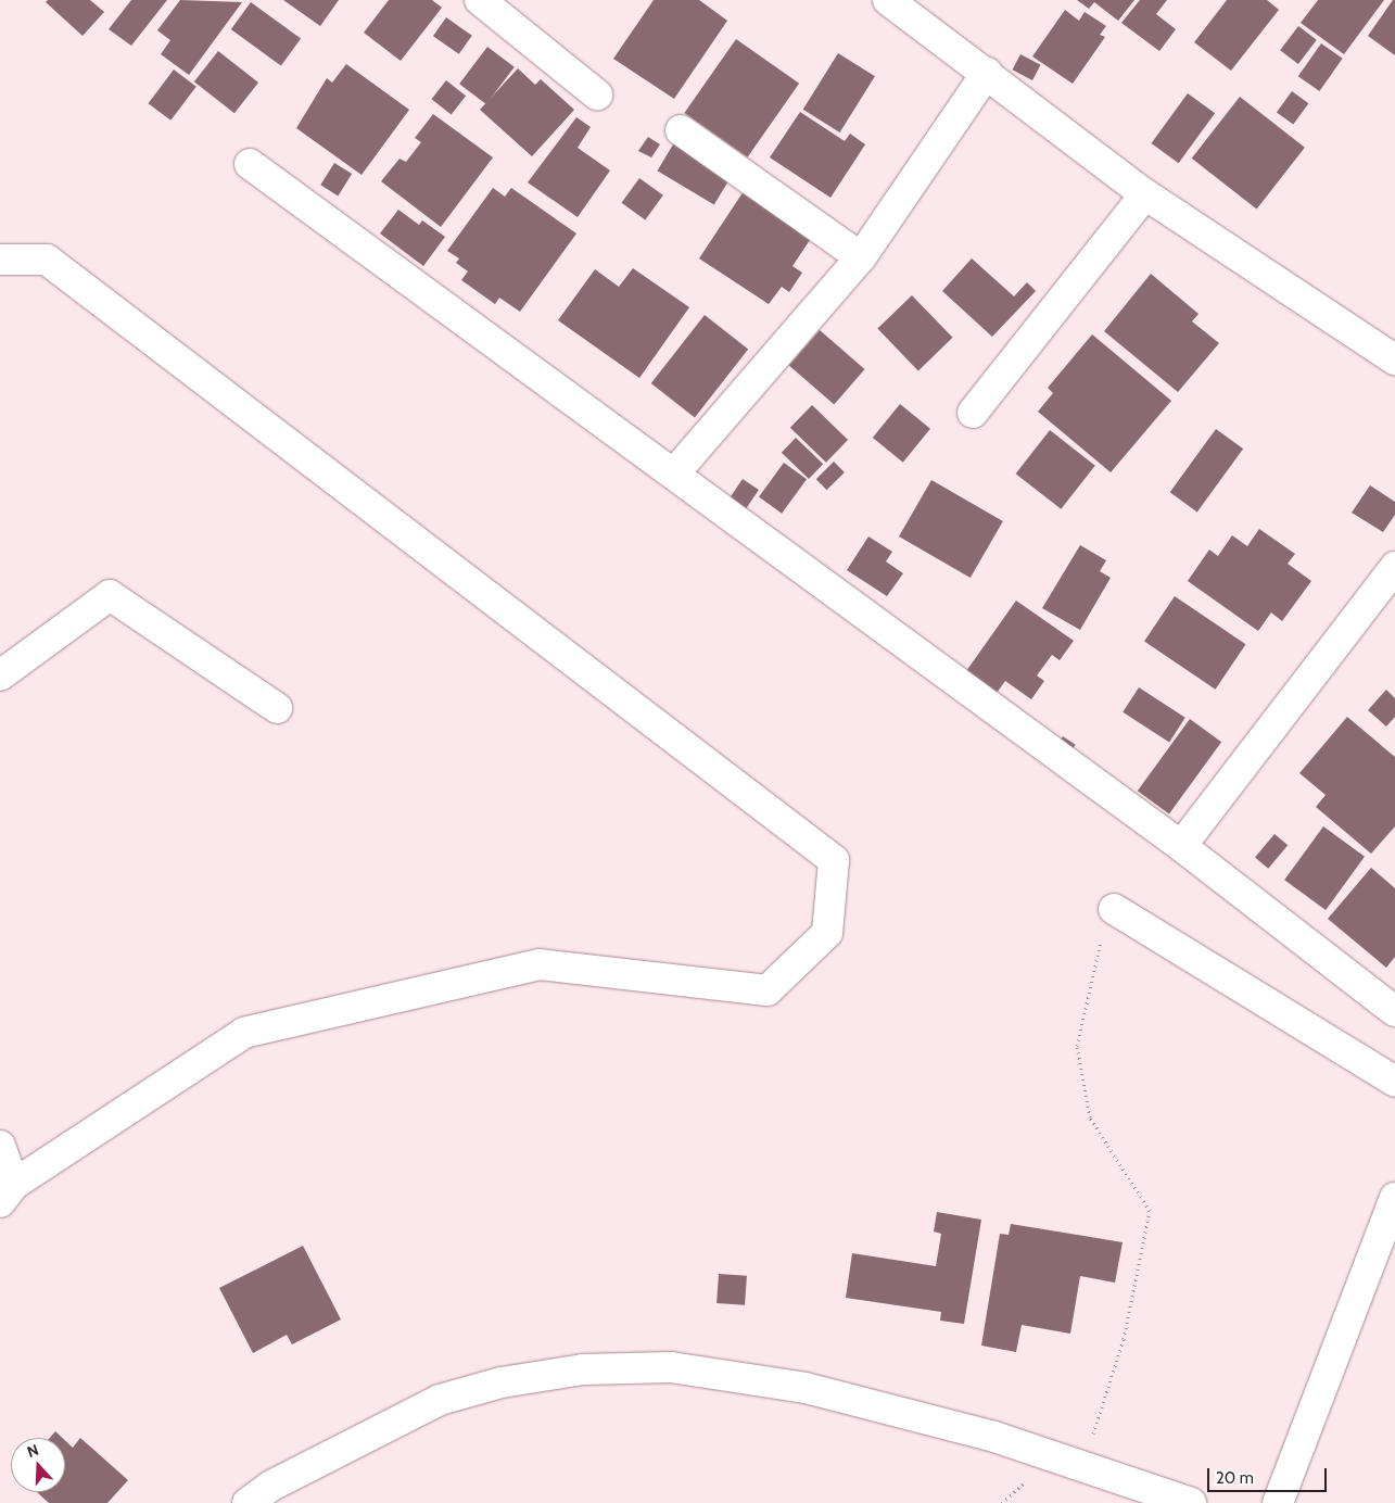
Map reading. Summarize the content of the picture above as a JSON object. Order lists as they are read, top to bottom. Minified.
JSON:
{"scale_bar":"20 m","north":"top"}
